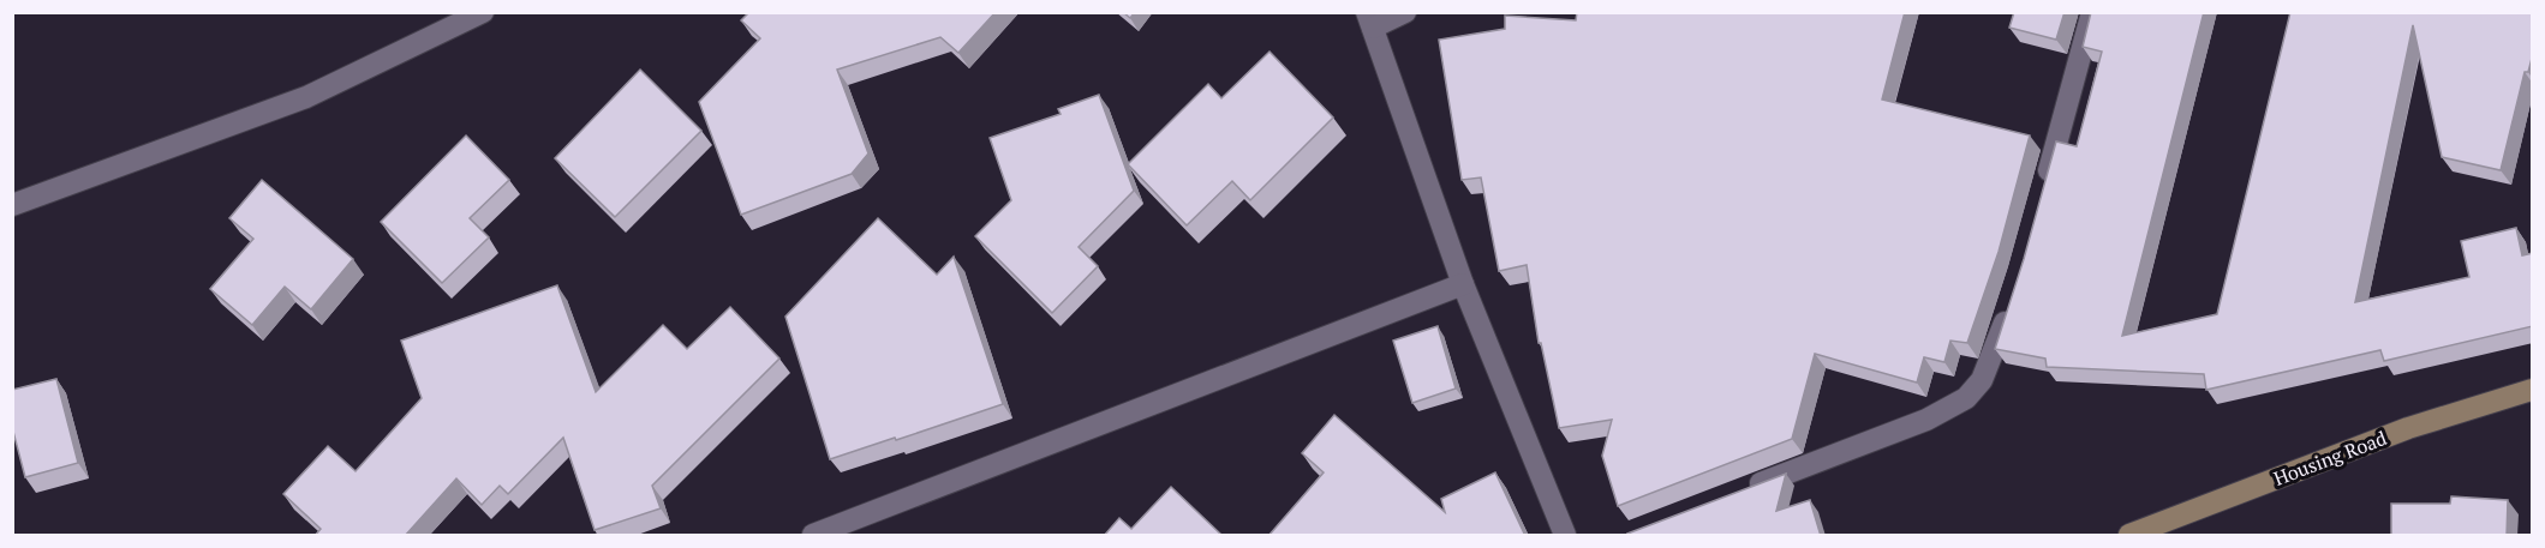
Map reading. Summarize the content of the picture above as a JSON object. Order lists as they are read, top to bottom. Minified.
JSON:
{"streets":{"street":["Housing Road"]}}
